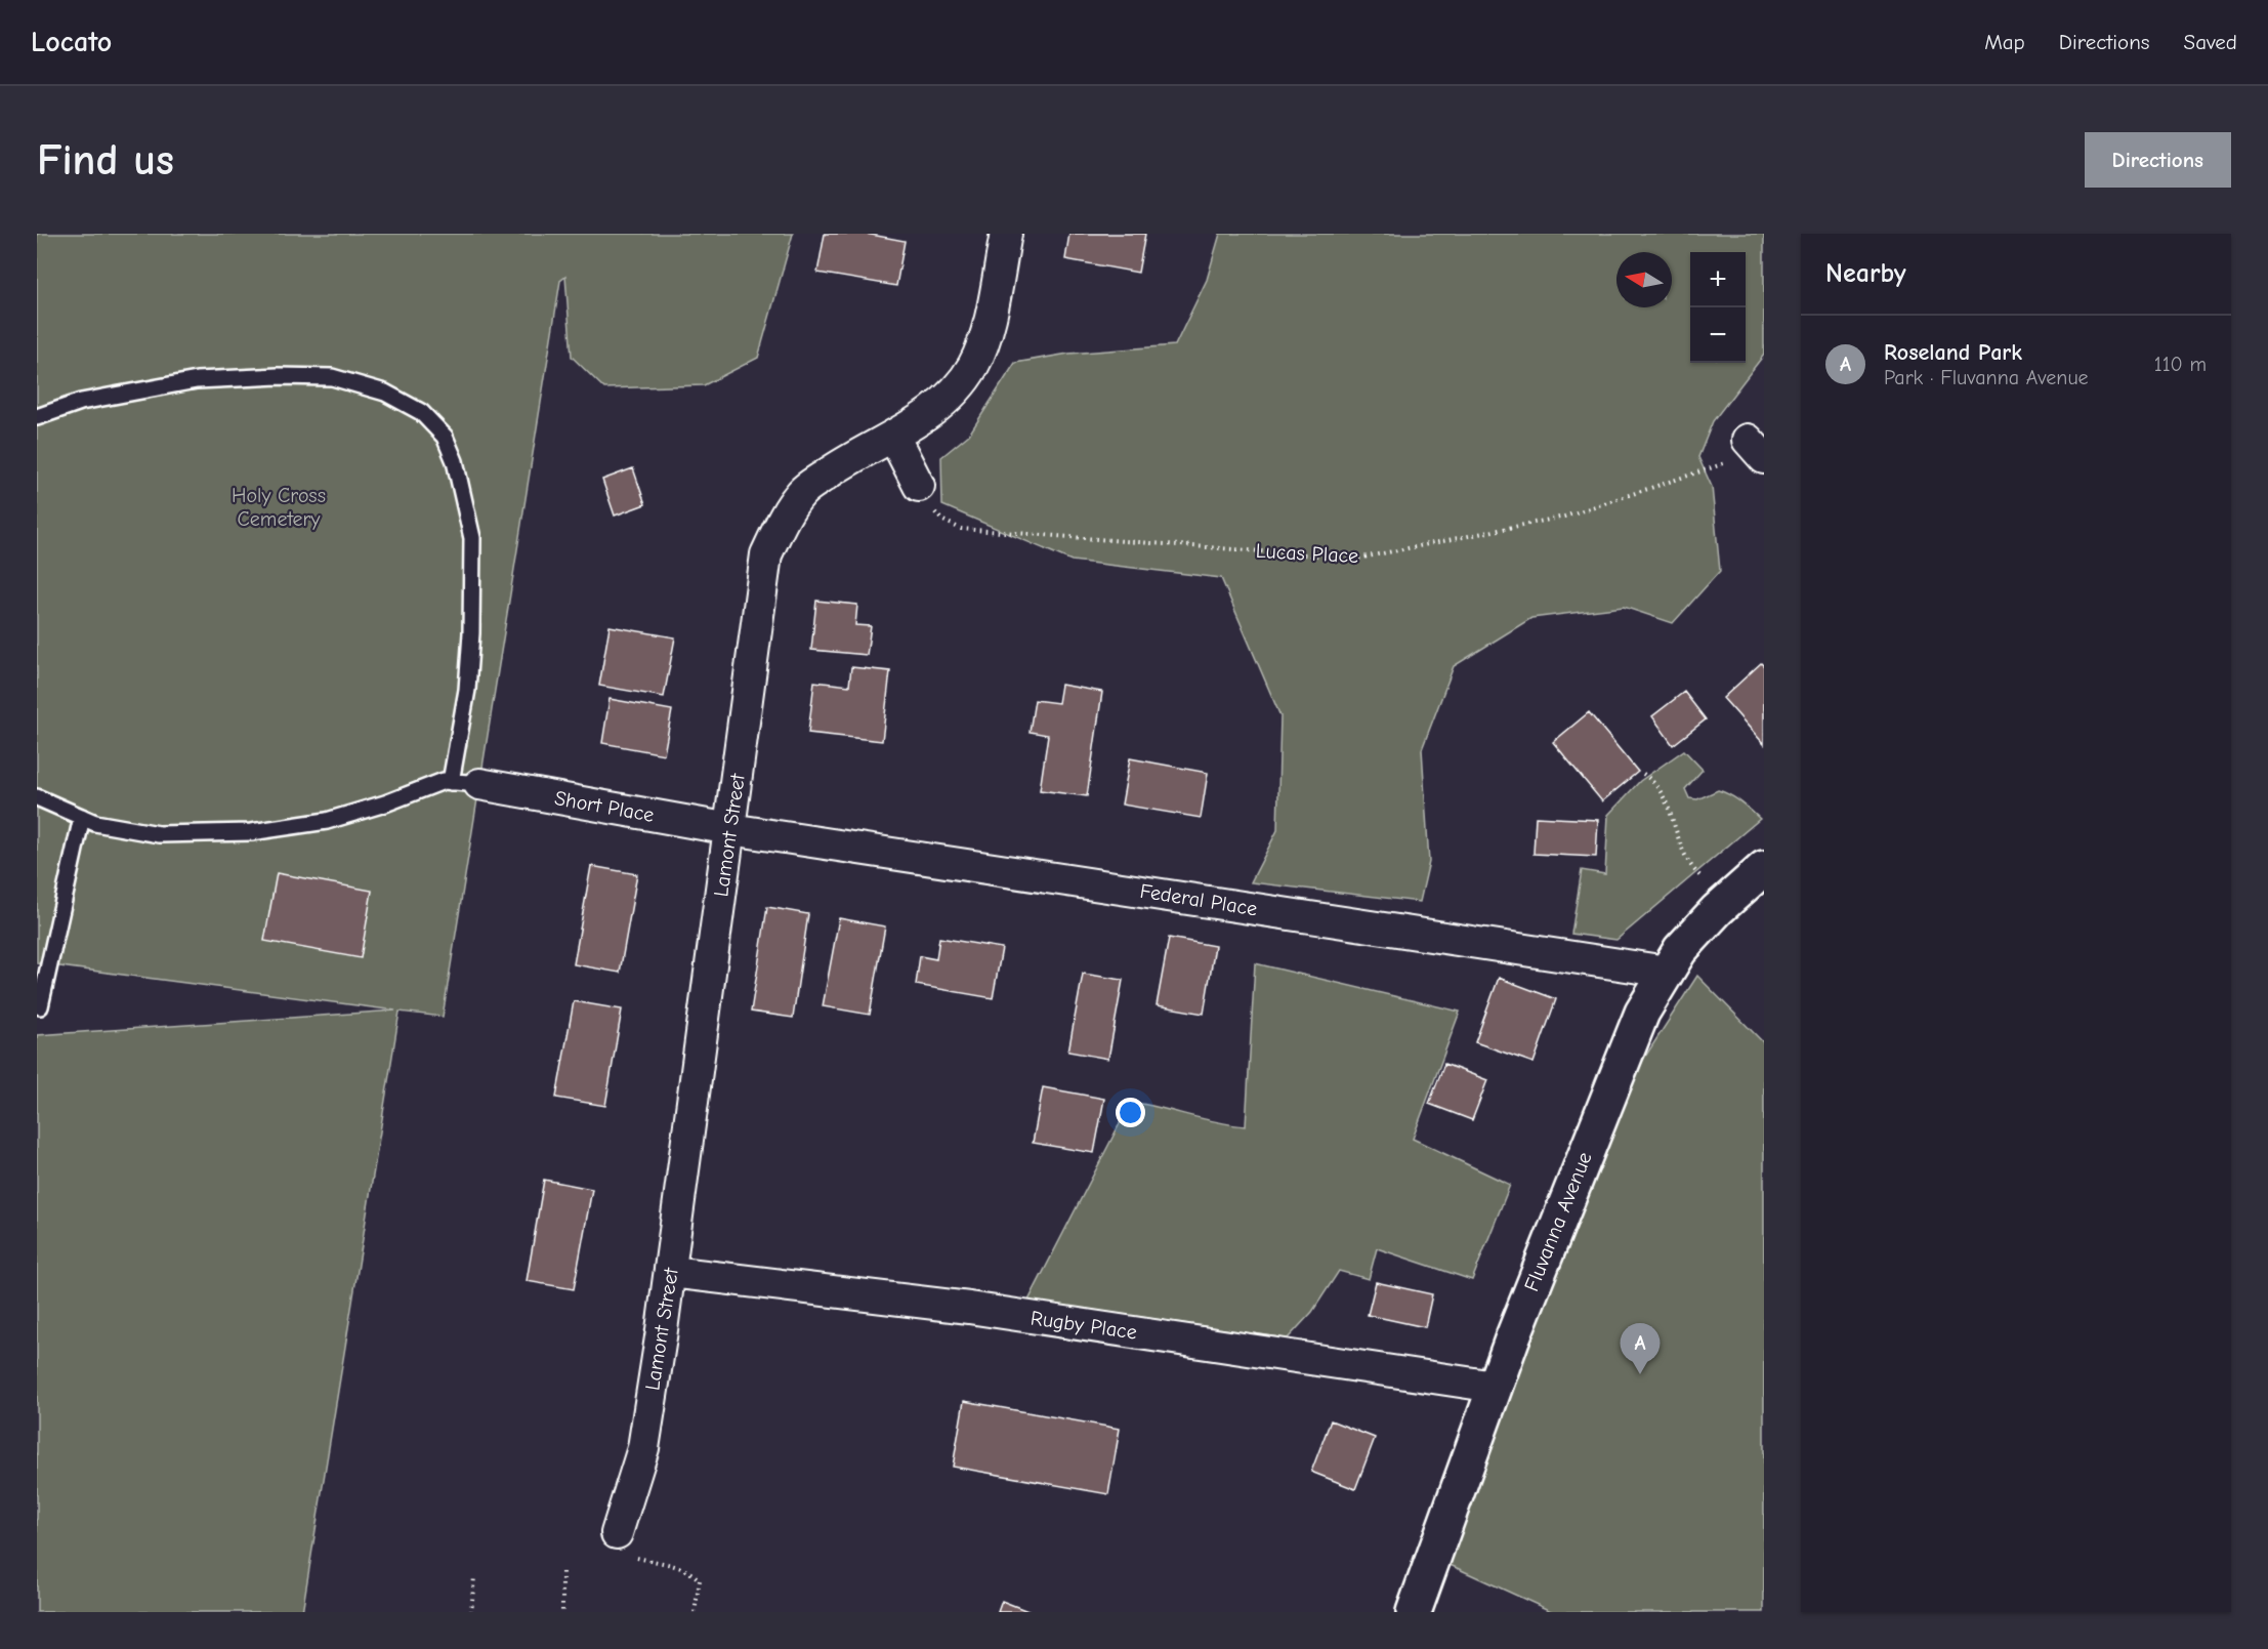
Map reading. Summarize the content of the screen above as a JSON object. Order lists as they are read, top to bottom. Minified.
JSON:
{"streets":{"main road":["Fluvanna Avenue"],"street":["Short Place","Lamont Street","Federal Place","Rugby Place"],"path":["Lucas Place"]},"crossings":[["Short Place","Lamont Street"],["Short Place","Federal Place"],["Lamont Street","Federal Place"],["Lamont Street","Rugby Place"],["Federal Place","Fluvanna Avenue"],["Fluvanna Avenue","Rugby Place"]],"parks":["Holy Cross Cemetery"],"north":"left","page":{"header":"Locato","nav":["Map","Directions","Saved"],"buttons":"Directions","title":"Find us","heading":"Nearby","map_buttons":["+","−"],"list":[{"mark":"A","name":"Roseland Park","note":"Park · Fluvanna Avenue","value":"110 m"}],"pins":"A"}}
